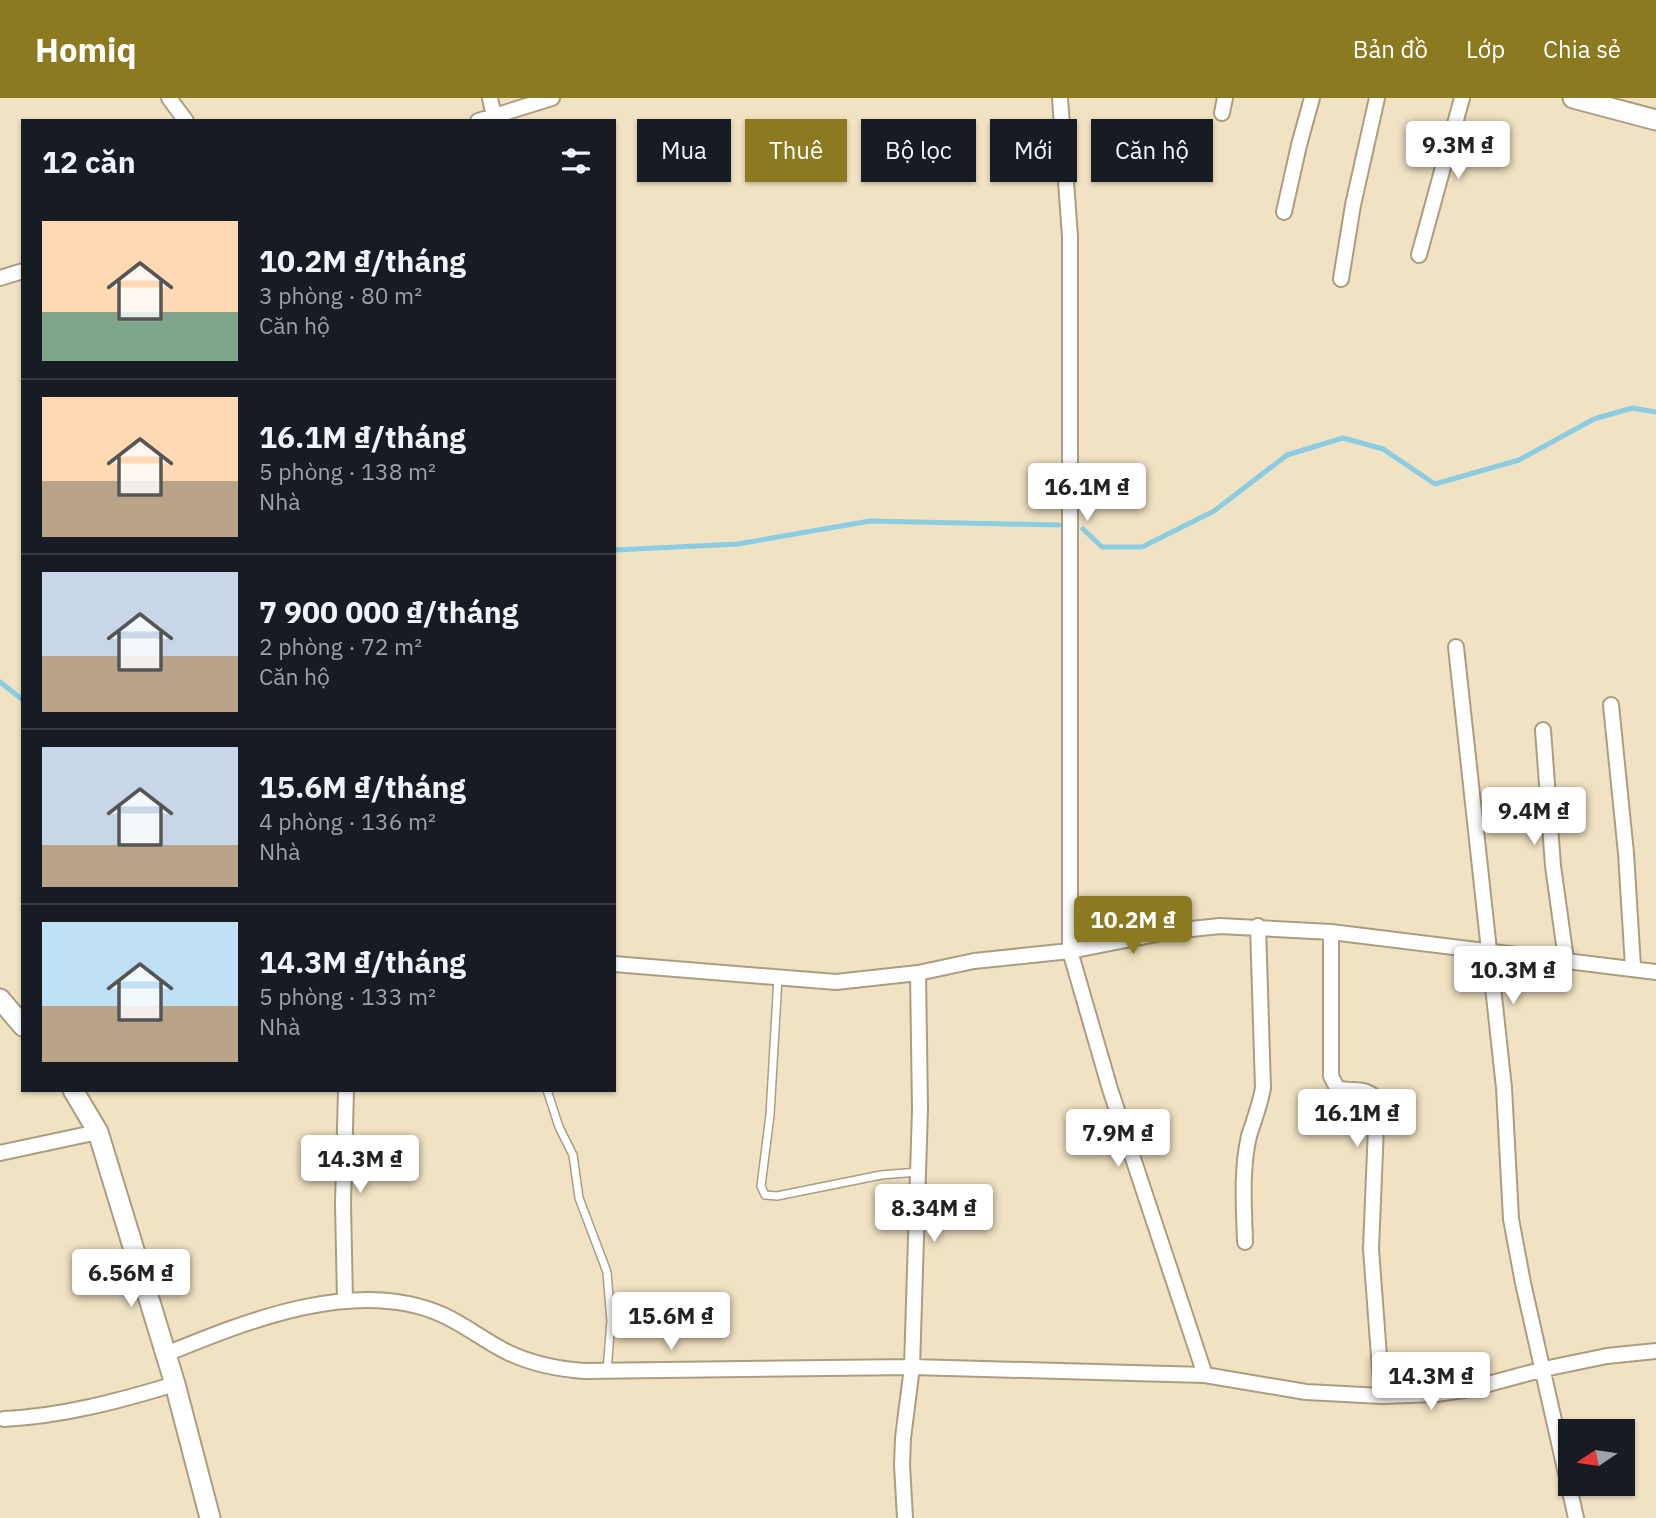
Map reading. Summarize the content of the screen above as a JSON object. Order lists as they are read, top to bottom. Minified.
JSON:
{"north":"left","page":{"header":"Homiq","nav":["Bản đồ","Lớp","Chia sẻ"],"chip":["Mua","Thuê","Bộ lọc","Mới","Căn hộ"],"heading":"12 căn","price":["9.3M ₫","16.1M ₫","9.4M ₫","10.2M ₫","10.3M ₫","16.1M ₫","7.9M ₫","14.3M ₫","8.34M ₫","6.56M ₫","15.6M ₫","14.3M ₫"],"list":[{"name":"10.2M ₫/tháng","note":"3 phòng · 80 m² · Căn hộ"},{"name":"16.1M ₫/tháng","note":"5 phòng · 138 m² · Nhà"},{"name":"7 900 000 ₫/tháng","note":"2 phòng · 72 m² · Căn hộ"},{"name":"15.6M ₫/tháng","note":"4 phòng · 136 m² · Nhà"},{"name":"14.3M ₫/tháng","note":"5 phòng · 133 m² · Nhà"}]}}
